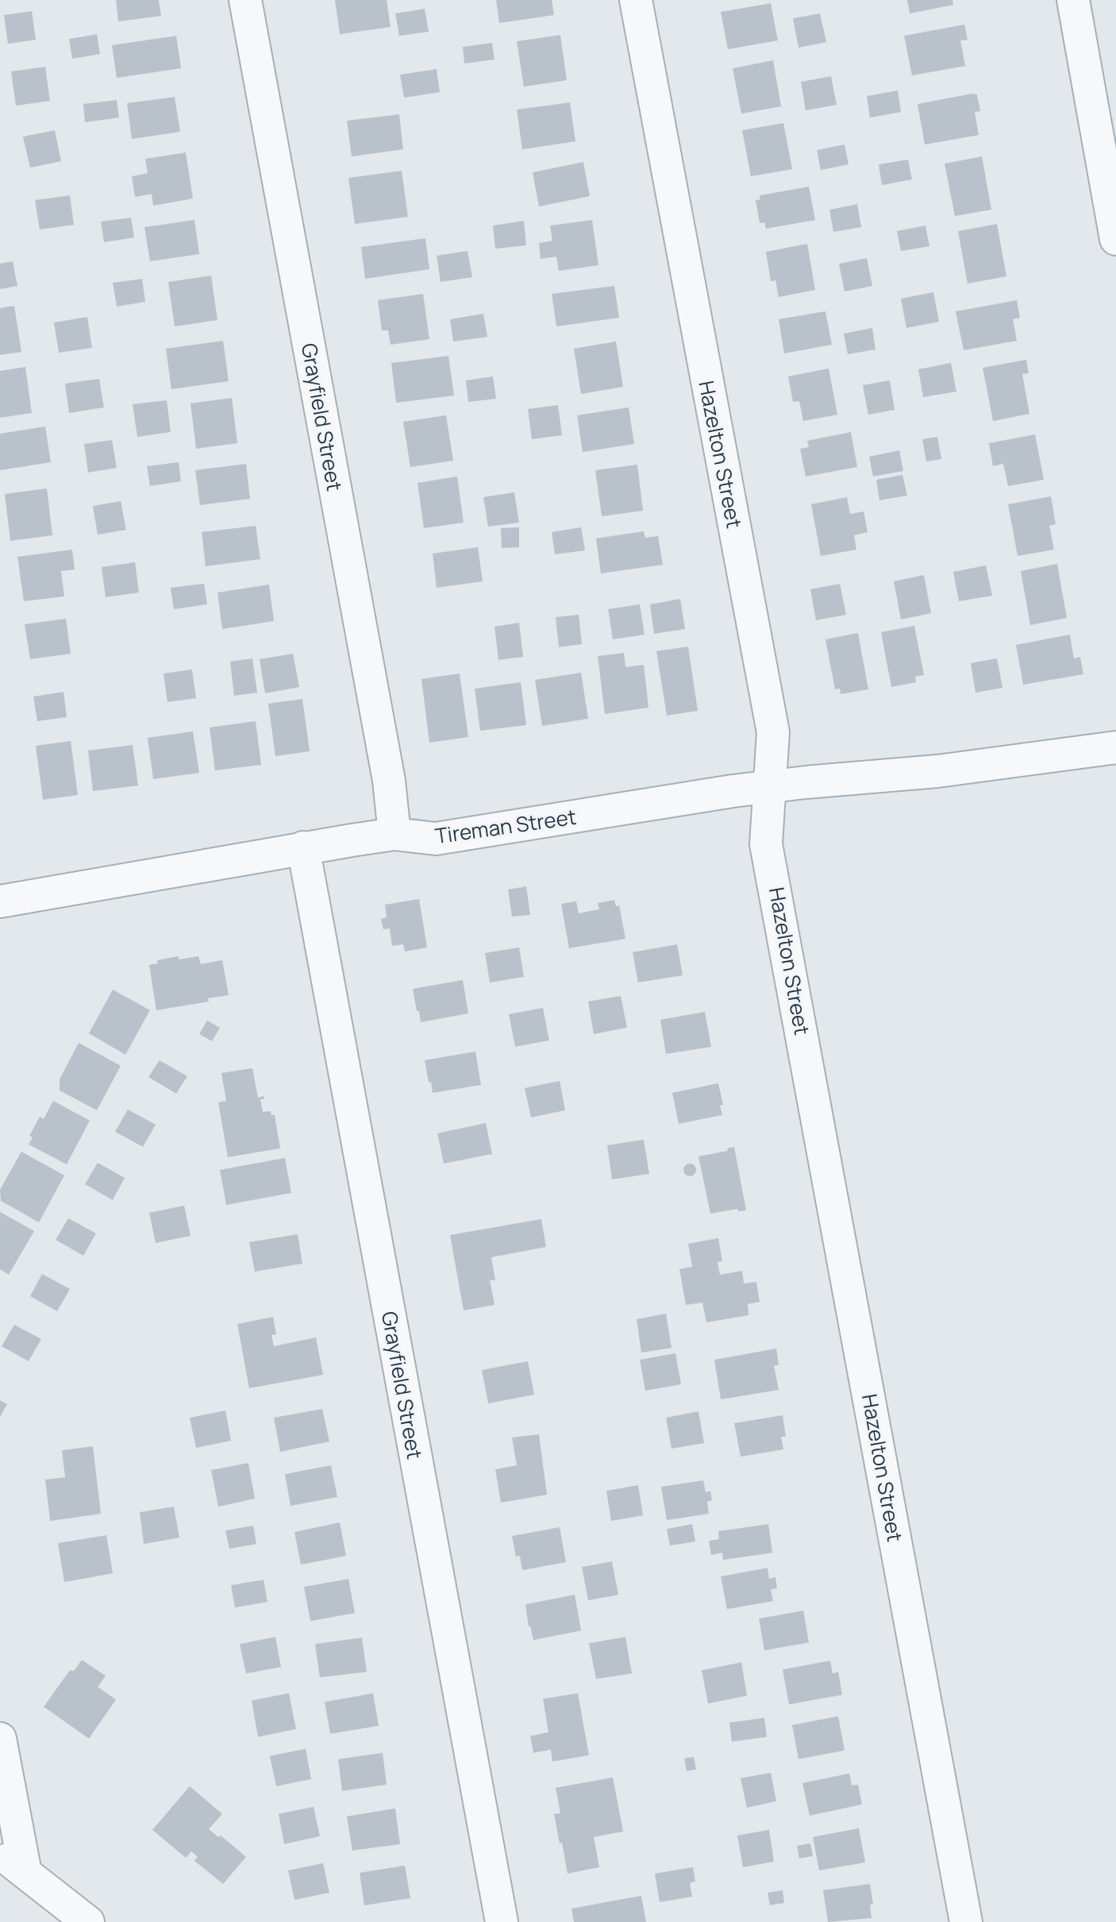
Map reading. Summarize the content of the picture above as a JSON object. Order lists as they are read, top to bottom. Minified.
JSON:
{"streets":{"street":["Grayfield Street","Hazelton Street","Tireman Street"]},"crossings":[["Grayfield Street","Tireman Street"],["Hazelton Street","Tireman Street"]]}
